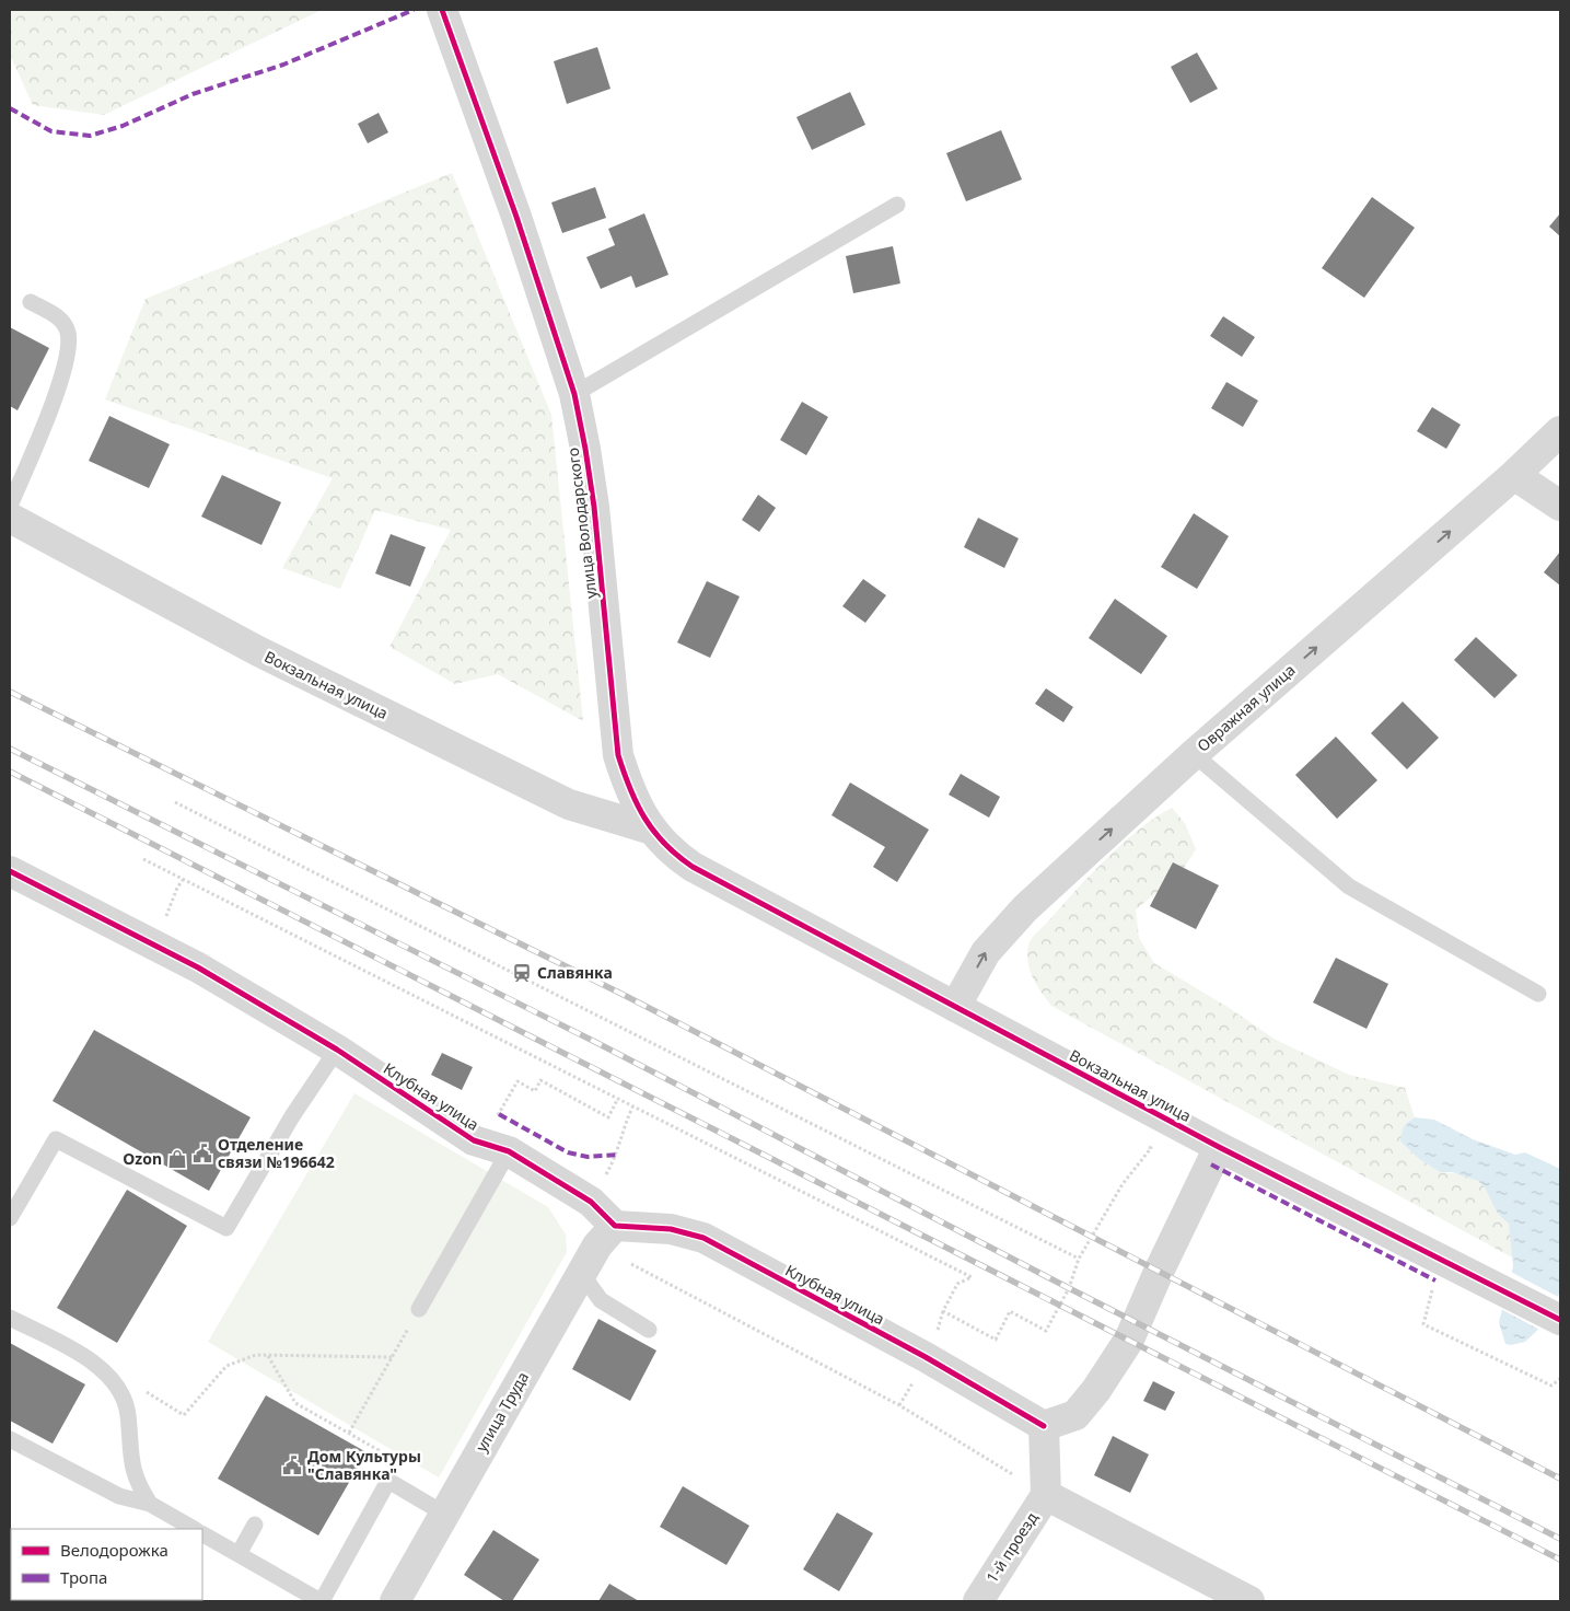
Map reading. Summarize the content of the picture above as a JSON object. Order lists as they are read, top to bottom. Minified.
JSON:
{"streets":{"street":["улица Володарского","Вокзальная улица","Овражная улица","Клубная улица","улица Труда","1-й проезд"]},"crossings":[["улица Володарского","Вокзальная улица"],["Вокзальная улица","Овражная улица"],["Клубная улица","улица Труда"]],"one_way":["Овражная улица"],"places":{"station":["Славянка"],"public building":["Отделение связи №196642","Дом Культуры \"Славянка\""],"shop":["Ozon"]},"legend":["Велодорожка","Тропа"]}
